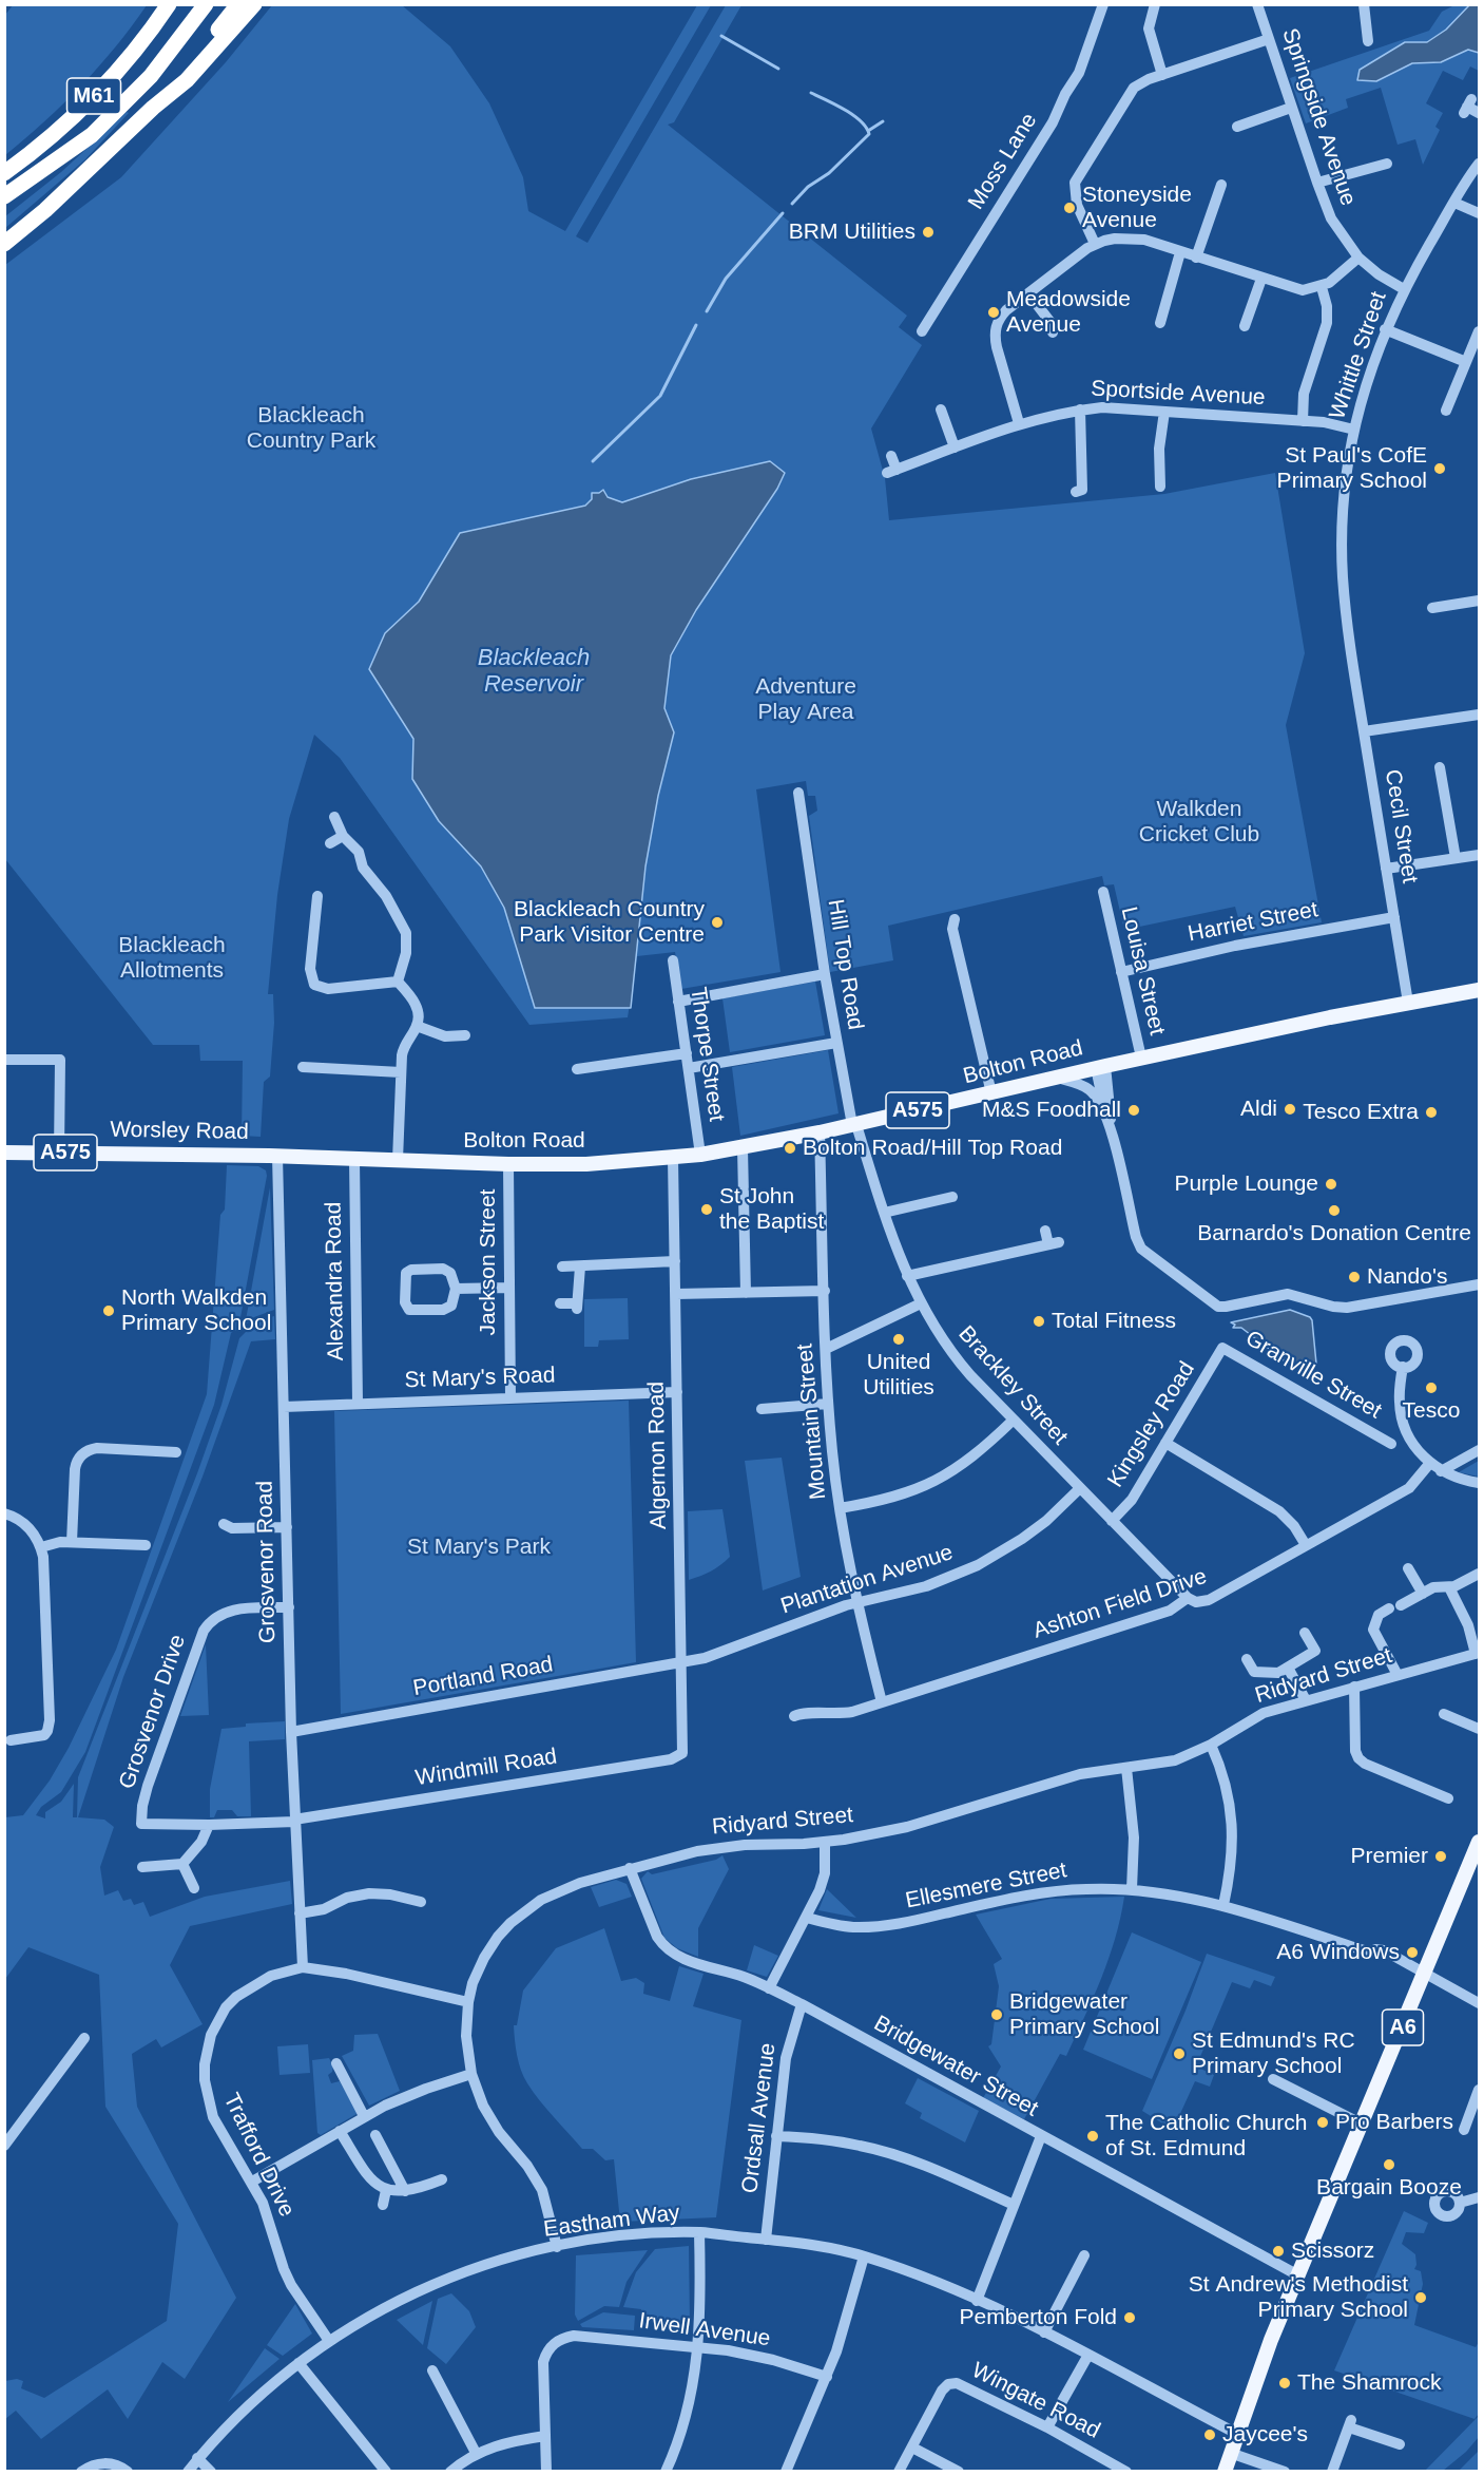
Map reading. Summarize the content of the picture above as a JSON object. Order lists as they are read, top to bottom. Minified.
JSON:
{"streets":{"highway":["M61"],"main road":["Bolton Road","A575","Worsley Road","A6"],"street":["Springside Avenue","Moss Lane","Whittle Street","Sportside Avenue","Cecil Street","Harriet Street","Hill Top Road","Louisa Street","Thorpe Street","Jackson Street","Alexandra Road","Granville Street","St Mary's Road","Brackley Street","Mountain Street","Kingsley Road","Algernon Road","Grosvenor Road","Plantation Avenue","Ashton Field Drive","Ridyard Street","Portland Road","Grosvenor Drive","Windmill Road","Ellesmere Street","Bridgewater Street","Ordsall Avenue","Trafford Drive","Eastham Way","Irwell Avenue","Wingate Road"]},"crossings":[["Springside Avenue","Whittle Street"],["Whittle Street","Sportside Avenue"],["Whittle Street","Cecil Street"],["Cecil Street","Harriet Street"],["Cecil Street","Bolton Road"],["Harriet Street","Louisa Street"],["Hill Top Road","Bolton Road"],["Hill Top Road","Brackley Street"],["Louisa Street","Bolton Road"],["Thorpe Street","Bolton Road"],["Bolton Road","Worsley Road"],["Bolton Road","Jackson Street"],["Bolton Road","Alexandra Road"],["Bolton Road","Brackley Street"],["Bolton Road","Mountain Street"],["Bolton Road","Algernon Road"],["Worsley Road","Alexandra Road"],["Worsley Road","Grosvenor Road"],["Jackson Street","St Mary's Road"],["Alexandra Road","St Mary's Road"],["Granville Street","Kingsley Road"],["St Mary's Road","Algernon Road"],["St Mary's Road","Grosvenor Road"],["Brackley Street","Kingsley Road"],["Brackley Street","Plantation Avenue"],["Brackley Street","Ashton Field Drive"],["Mountain Street","Plantation Avenue"],["Mountain Street","Ashton Field Drive"],["Algernon Road","Plantation Avenue"],["Algernon Road","Portland Road"],["Algernon Road","Windmill Road"],["Grosvenor Road","Portland Road"],["Grosvenor Road","Grosvenor Drive"],["Grosvenor Road","Windmill Road"],["Grosvenor Road","Trafford Drive"],["Plantation Avenue","Portland Road"],["Ridyard Street","Bridgewater Street"],["Ridyard Street","Trafford Drive"],["Ridyard Street","Eastham Way"],["Grosvenor Drive","Windmill Road"],["Ellesmere Street","A6"],["A6","Bridgewater Street"],["A6","Eastham Way"],["Bridgewater Street","Ordsall Avenue"],["Ordsall Avenue","Eastham Way"],["Trafford Drive","Eastham Way"]],"water":["Blackleach Reservoir"],"parks":["Blackleach Country Park","Adventure Play Area","Walkden Cricket Club","Blackleach Allotments","St Mary's Park"],"places":["Stoneyside Avenue","BRM Utilities","Meadowside Avenue","St Paul's CofE Primary School","Blackleach Country Park Visitor Centre","Aldi","M&S Foodhall","Tesco Extra","Bolton Road/Hill Top Road","Purple Lounge","St John the Baptist","Barnardo's Donation Centre","Nando's","North Walkden Primary School","Total Fitness","United Utilities","Tesco","Premier","A6 Windows","Bridgewater Primary School","St Edmund's RC Primary School","Pro Barbers","The Catholic Church of St. Edmund","Bargain Booze","Scissorz","St Andrew's Methodist Primary School","Pemberton Fold","The Shamrock","Jaycee's"]}
